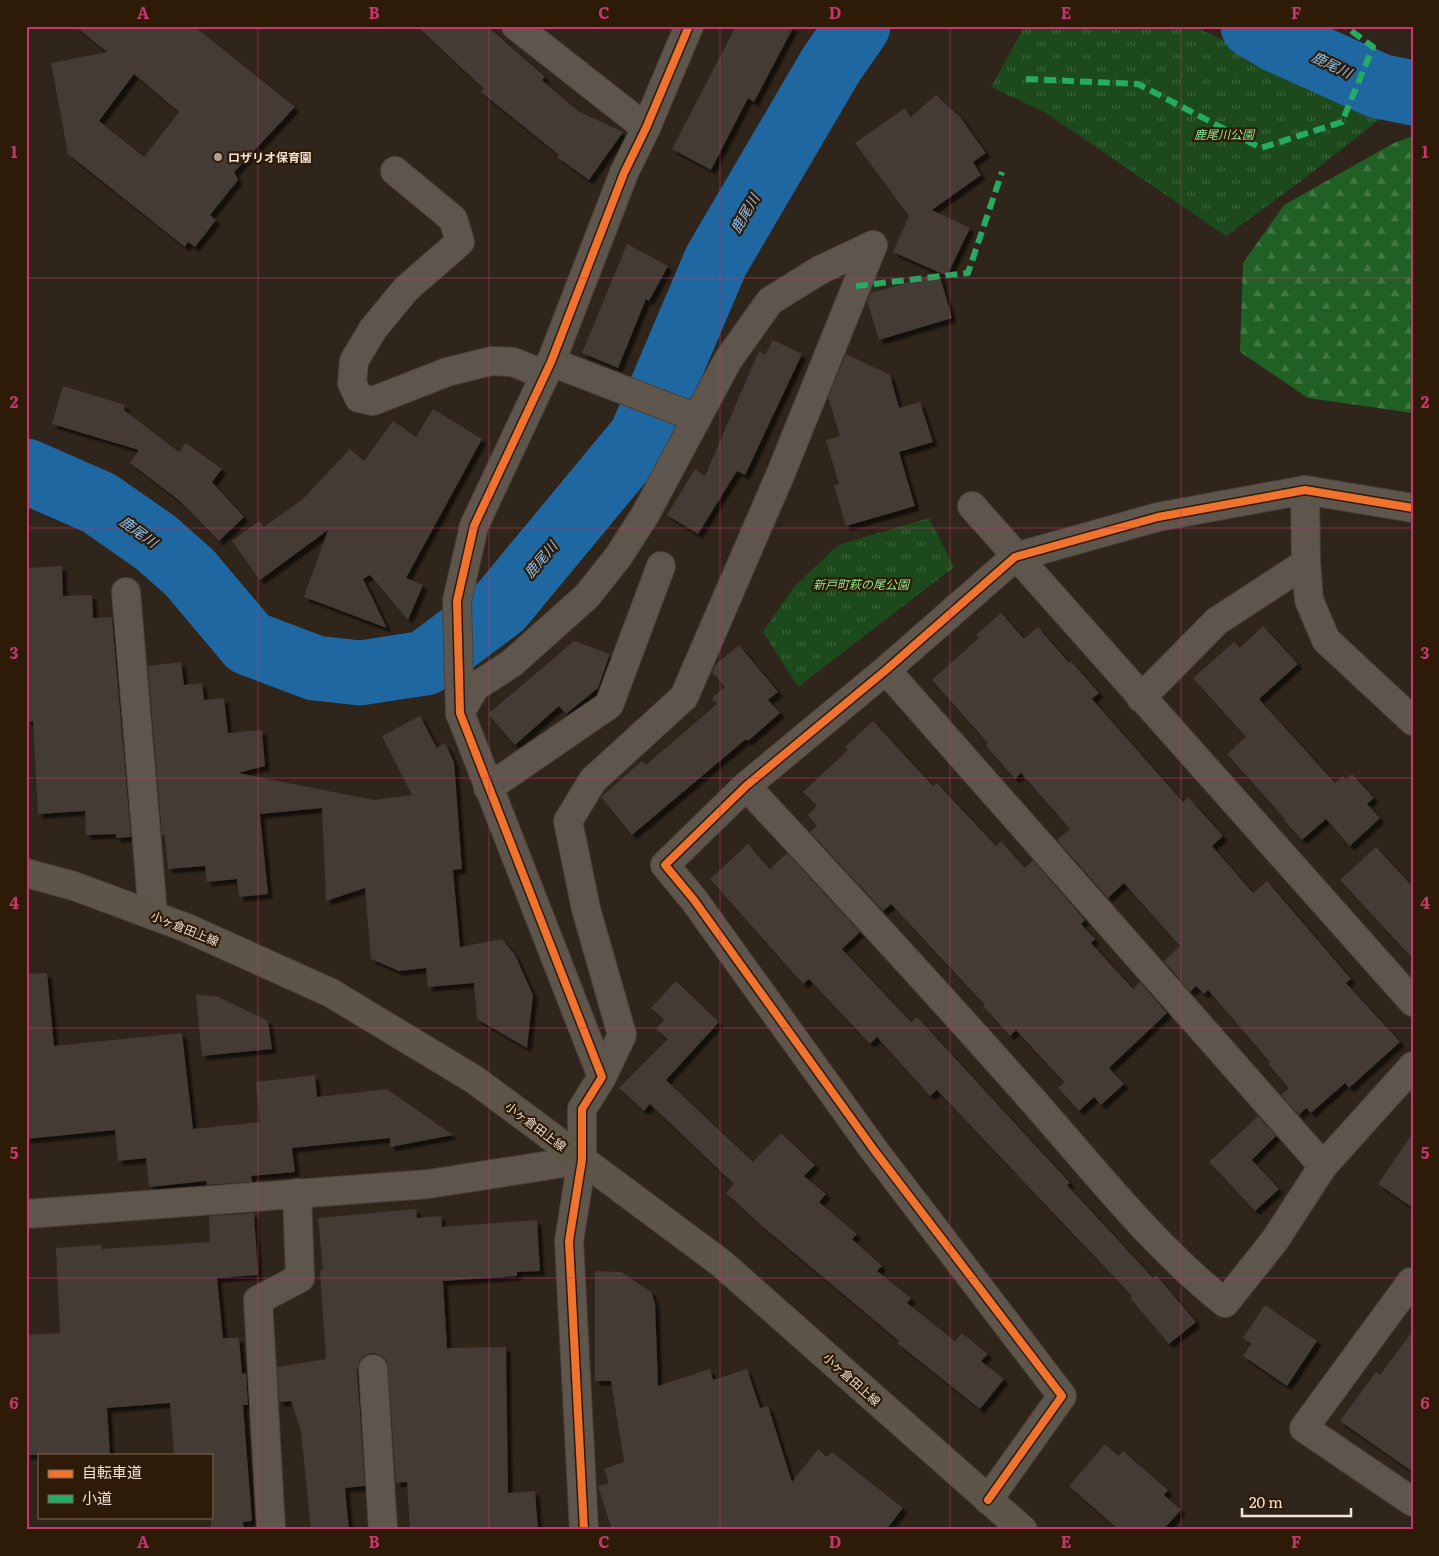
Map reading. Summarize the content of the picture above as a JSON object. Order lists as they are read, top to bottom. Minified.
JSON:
{"streets":{"main road":["小ヶ倉田上線"]},"water":["鹿尾川"],"parks":["鹿尾川公園","新戸町萩の尾公園"],"places":["ロザリオ保育園"],"legend":["自転車道","小道"],"scale_bar":"20 m","grid":{"columns":["A","B","C","D","E","F"],"rows":["1","2","3","4","5","6"]}}
